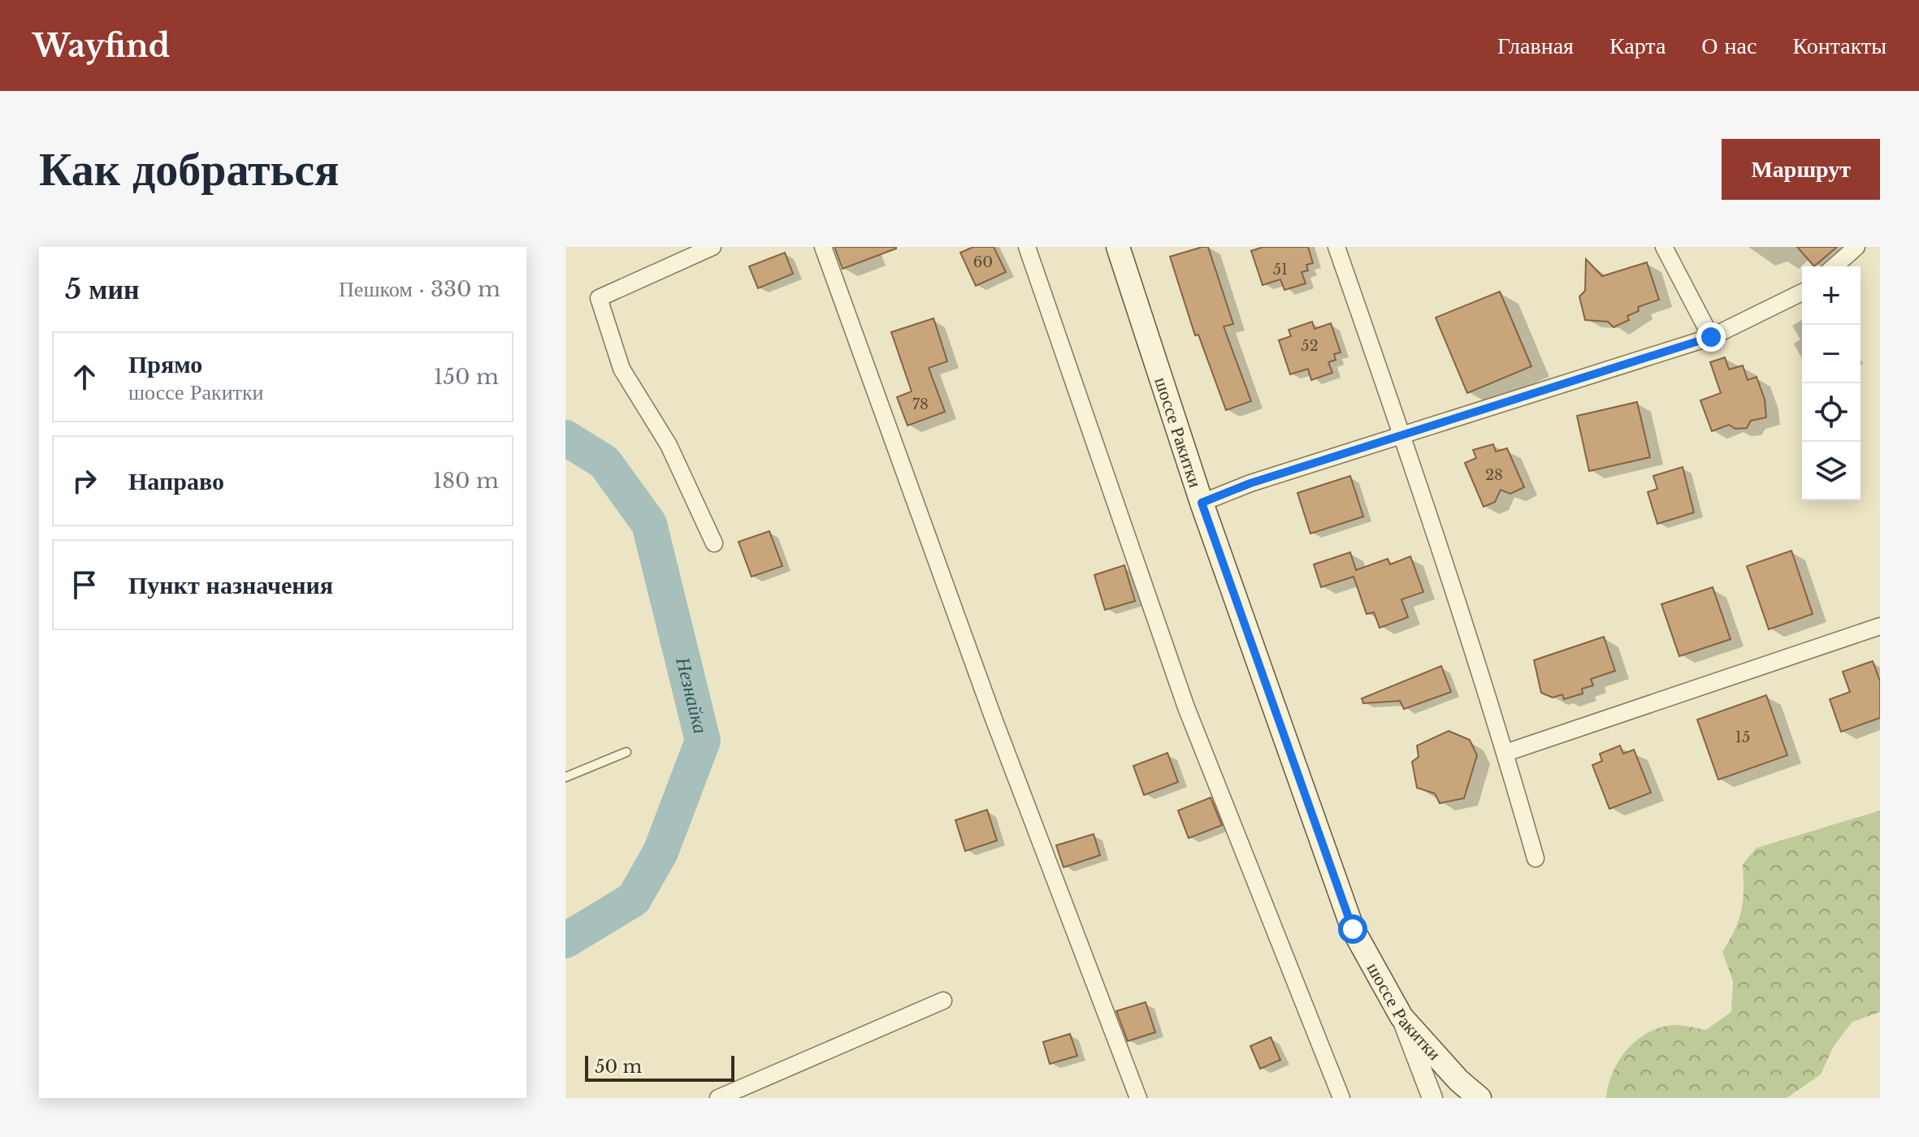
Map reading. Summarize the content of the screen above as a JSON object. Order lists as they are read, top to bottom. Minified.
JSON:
{"streets":{"main road":["шоссе Ракитки"]},"water":["Незнайка"],"house_numbers":["60","51","52","78","28","15"],"scale_bar":"50 m","page":{"header":"Wayfind","nav":["Главная","Карта","О нас","Контакты"],"buttons":"Маршрут","title":"Как добраться","heading":["5 мин","Пешком · 330 m"],"map_buttons":["+","−"],"list":[["Прямо","шоссе Ракитки","150 m"],["Направо","180 m"],"Пункт назначения"],"scale":"50 m"}}
